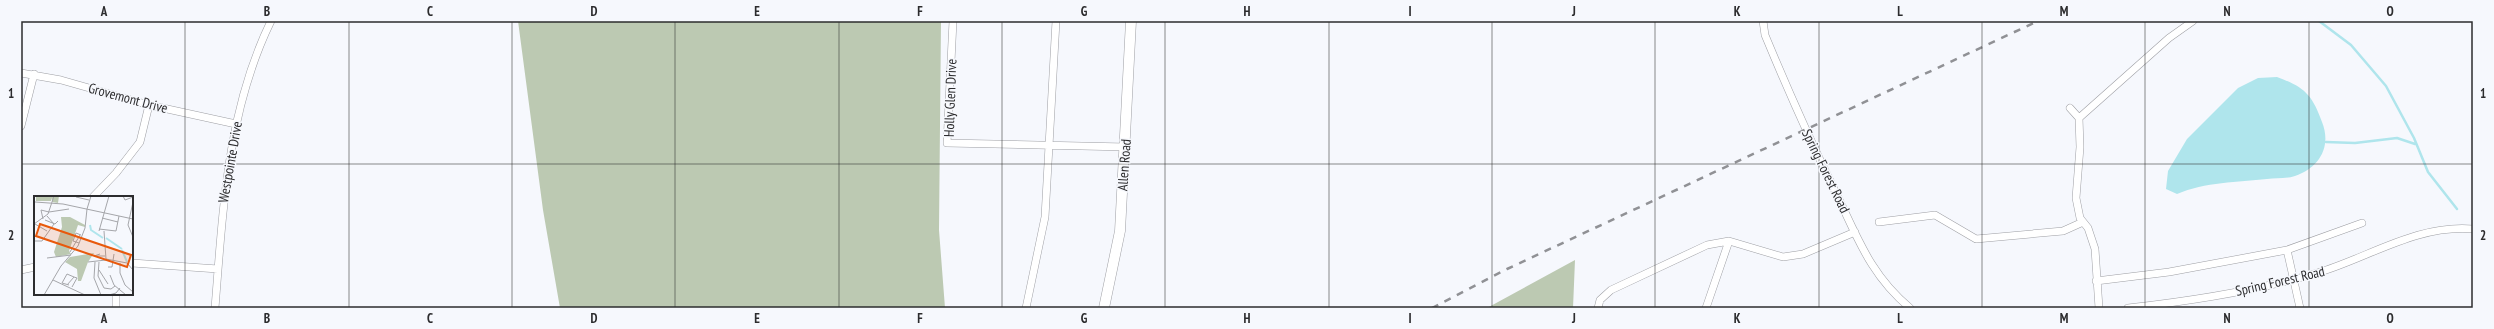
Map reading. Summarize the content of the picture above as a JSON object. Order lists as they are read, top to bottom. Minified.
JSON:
{"streets":{"main road":["Allen Road"],"street":["Grovemont Drive","Holly Glen Drive","Westpointe Drive","Spring Forest Road"]},"crossings":[["Grovemont Drive","Westpointe Drive"],["Holly Glen Drive","Allen Road"]],"grid":{"columns":["A","B","C","D","E","F","G","H","I","J","K","L","M","N","O"],"rows":["1","2"]}}
